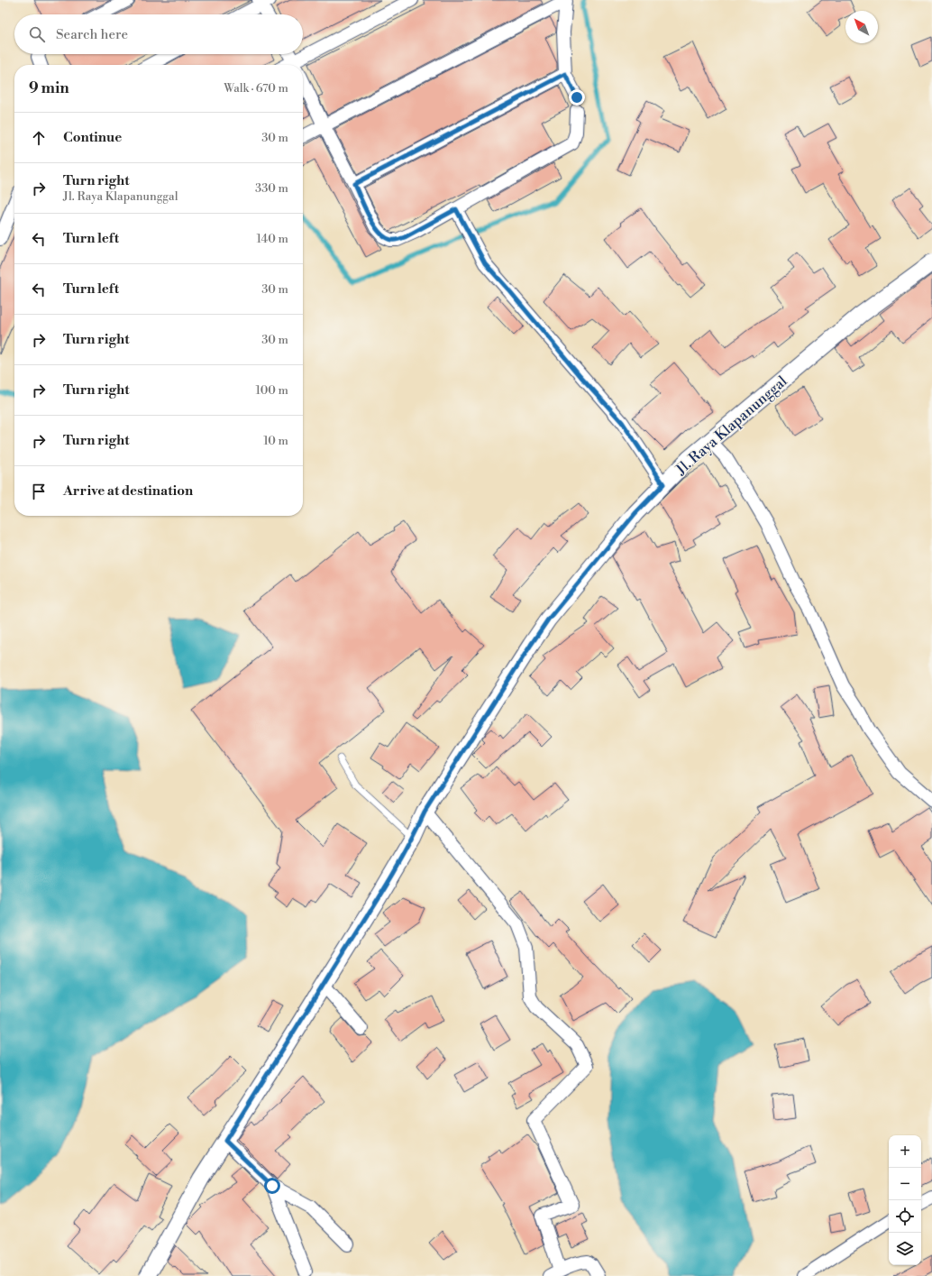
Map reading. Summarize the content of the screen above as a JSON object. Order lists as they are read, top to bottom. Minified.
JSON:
{"streets":{"street":["Jl. Raya Klapanunggal"]},"north":"top left","page":{"search":"Search here","heading":["9 min","Walk · 670 m"],"list":[["Continue","30 m"],["Turn right","Jl. Raya Klapanunggal","330 m"],["Turn left","140 m"],["Turn left","30 m"],["Turn right","30 m"],["Turn right","100 m"],["Turn right","10 m"],"Arrive at destination"],"map_buttons":["+","−"]}}
